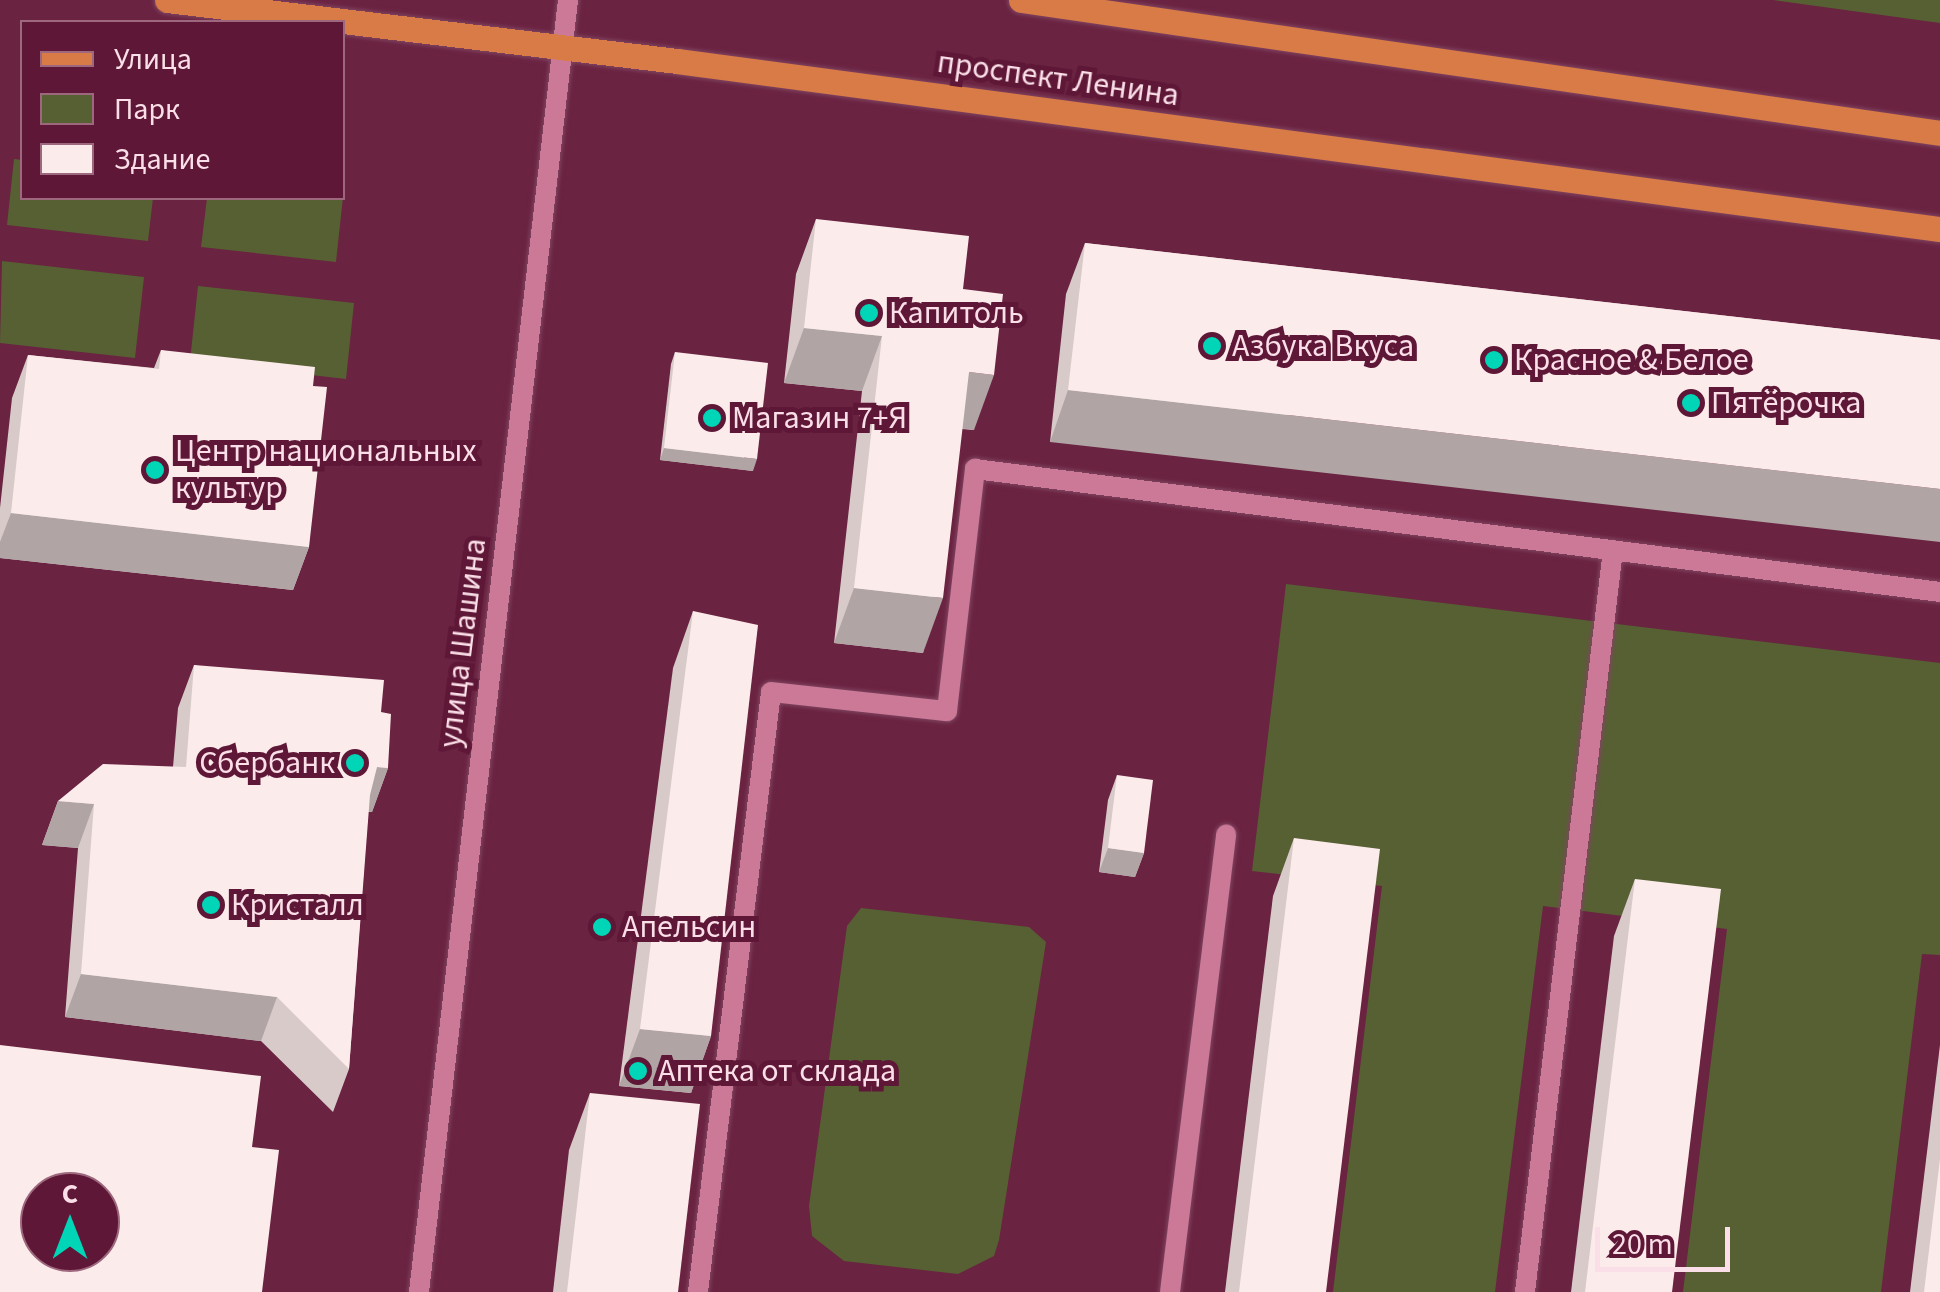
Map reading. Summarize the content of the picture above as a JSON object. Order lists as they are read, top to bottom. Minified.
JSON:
{"streets":{"main road":["проспект Ленина"],"street":["улица Шашина"]},"crossings":[["проспект Ленина","улица Шашина"]],"places":["Капитоль","Азбука Вкуса","Красное & Белое","Пятёрочка","Магазин 7+Я","Центр национальных культур","Сбербанк","Кристалл","Апельсин","Аптека от склада"],"legend":["Улица","Парк","Здание"],"scale_bar":"20 m","north":"top"}
